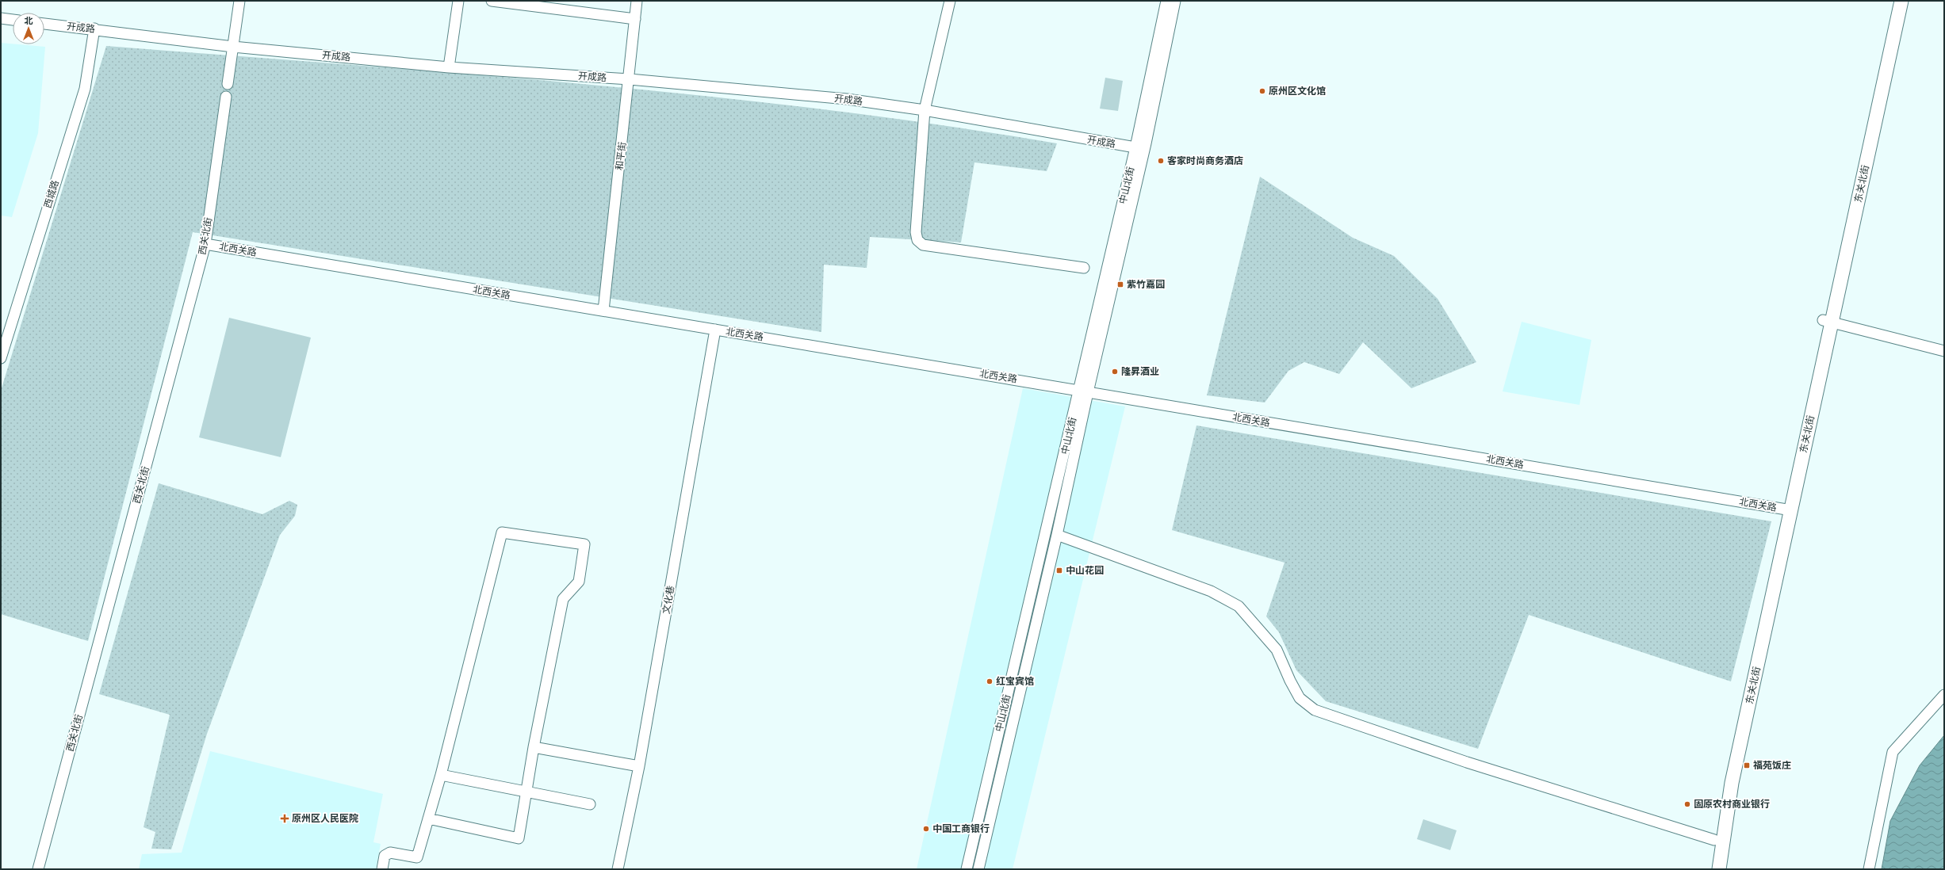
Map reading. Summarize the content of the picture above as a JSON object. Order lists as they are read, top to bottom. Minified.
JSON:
{"streets":{"main road":["东关北街"],"street":["开成路","和平街","中山北街","西城路","西关北街","北西关路","文化巷"]},"crossings":[["开成路","和平街"],["开成路","中山北街"],["开成路","西城路"],["和平街","北西关路"],["东关北街","北西关路"],["中山北街","北西关路"],["西关北街","北西关路"],["北西关路","文化巷"]],"places":{"other":["原州区文化馆","客家时尚商务酒店","隆昇酒业","红宝宾馆","固原农村商业银行","中国工商银行"],"transit":["紫竹嘉园","中山花园","福苑饭庄"],"health":["原州区人民医院"]},"north":"top"}
